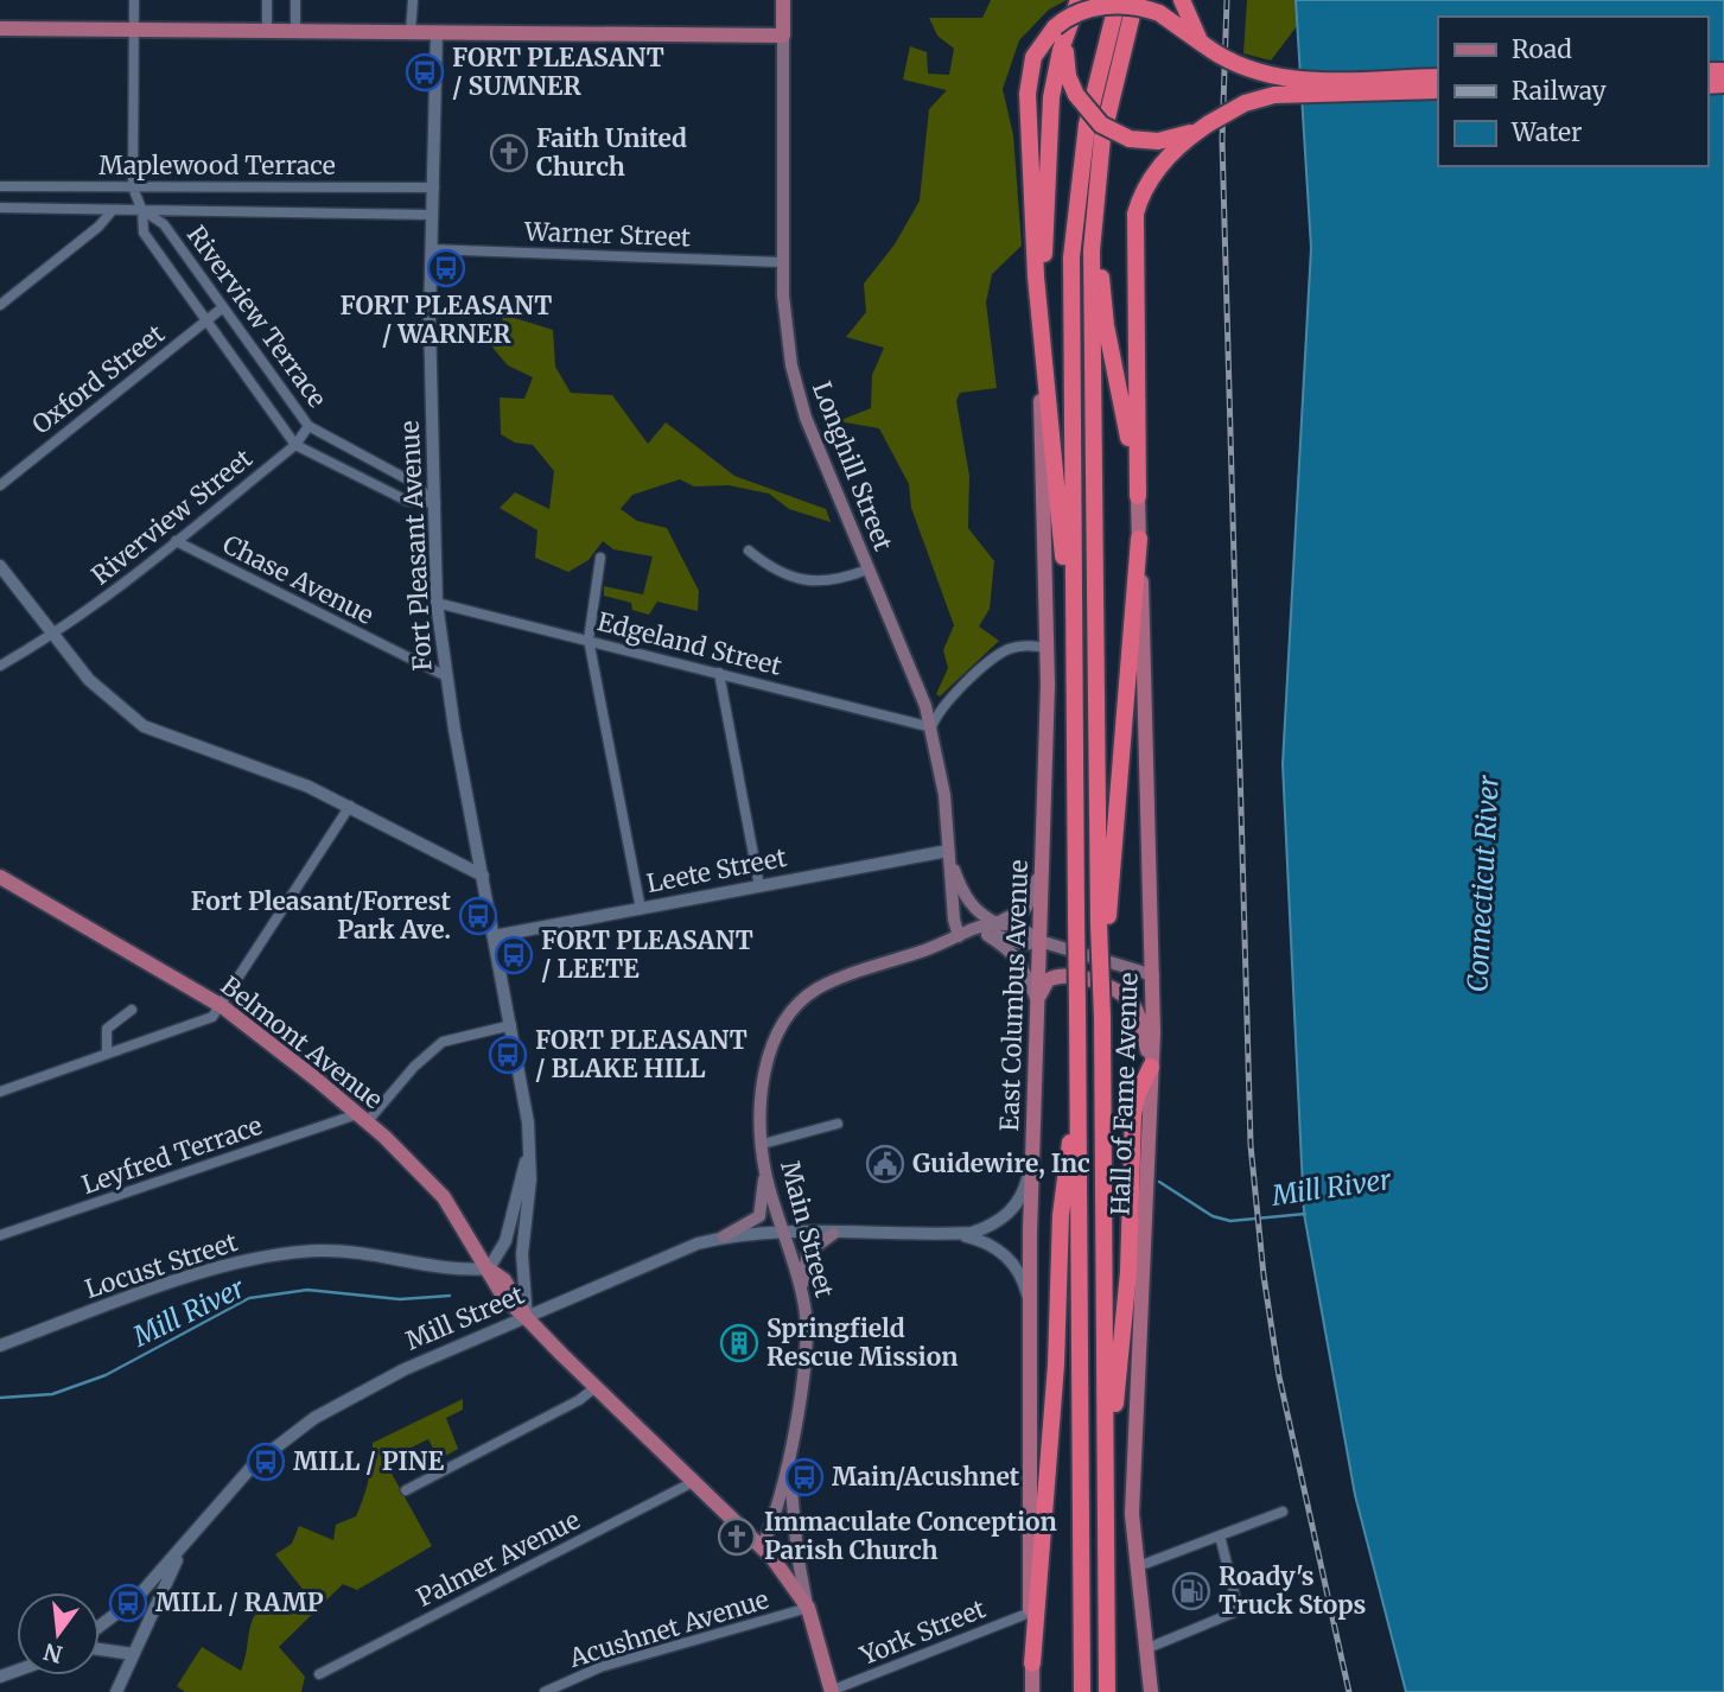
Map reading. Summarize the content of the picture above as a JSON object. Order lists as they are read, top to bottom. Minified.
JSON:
{"streets":{"main road":["Longhill Street","East Columbus Avenue","Belmont Avenue","Hall of Fame Avenue","Main Street"],"street":["Maplewood Terrace","Warner Street","Riverview Terrace","Oxford Street","Riverview Street","Fort Pleasant Avenue","Chase Avenue","Edgeland Street","Leete Street","Leyfred Terrace","Locust Street","Mill Street","Palmer Avenue","Acushnet Avenue","York Street"]},"crossings":[["Maplewood Terrace","Riverview Terrace"],["Maplewood Terrace","Fort Pleasant Avenue"],["Warner Street","Longhill Street"],["Warner Street","Fort Pleasant Avenue"],["Riverview Terrace","Oxford Street"],["Riverview Terrace","Riverview Street"],["Riverview Terrace","Fort Pleasant Avenue"],["Longhill Street","Edgeland Street"],["Longhill Street","Leete Street"],["Longhill Street","Main Street"],["Riverview Street","Chase Avenue"],["Fort Pleasant Avenue","Chase Avenue"],["Fort Pleasant Avenue","Edgeland Street"],["Fort Pleasant Avenue","Leete Street"],["Fort Pleasant Avenue","Belmont Avenue"],["Fort Pleasant Avenue","Locust Street"],["Fort Pleasant Avenue","Mill Street"],["East Columbus Avenue","Main Street"],["East Columbus Avenue","Mill Street"],["East Columbus Avenue","York Street"],["Belmont Avenue","Leyfred Terrace"],["Belmont Avenue","Locust Street"],["Hall of Fame Avenue","Main Street"],["Main Street","Mill Street"],["Main Street","Acushnet Avenue"],["Main Street","York Street"]],"water":["Connecticut River","Mill River"],"places":{"bus stop":["FORT PLEASANT / SUMNER","FORT PLEASANT / WARNER","Fort Pleasant/Forrest Park Ave.","FORT PLEASANT / LEETE","FORT PLEASANT / BLAKE HILL","MILL / PINE","Main/Acushnet","MILL / RAMP"],"church":["Faith United Church","Immaculate Conception Parish Church"],"public building":["Guidewire, Inc"],"building":["Springfield Rescue Mission"],"fuel station":["Roady's Truck Stops"]},"legend":["Road","Railway","Water"],"north":"bottom"}
